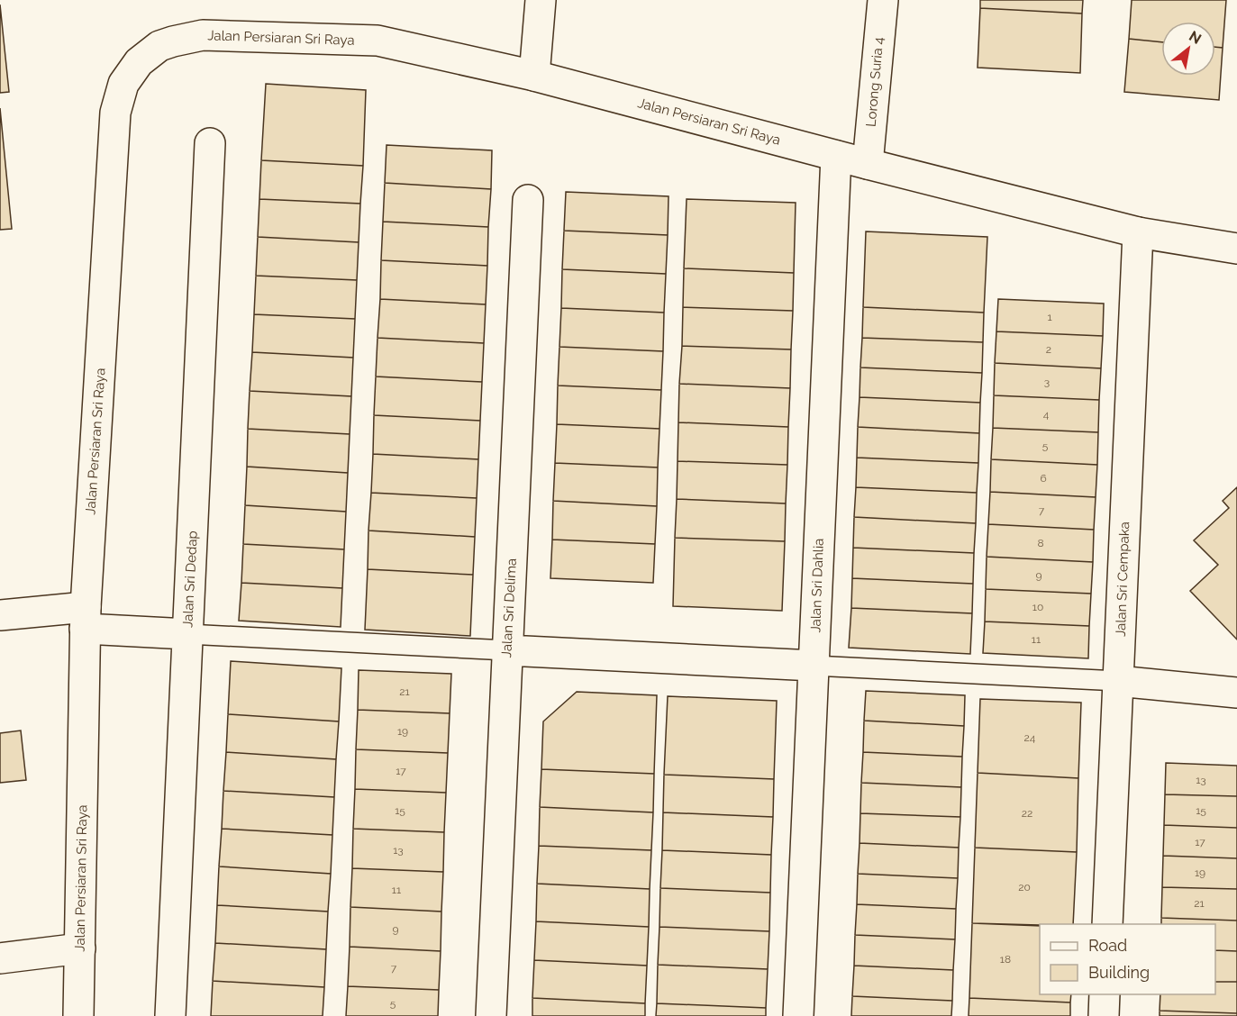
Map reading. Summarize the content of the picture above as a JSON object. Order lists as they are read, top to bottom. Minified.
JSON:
{"streets":{"street":["Jalan Persiaran Sri Raya","Lorong Suria 4","Jalan Sri Dedap","Jalan Sri Cempaka","Jalan Sri Dahlia","Jalan Sri Delima"]},"crossings":[["Jalan Persiaran Sri Raya","Lorong Suria 4"],["Jalan Persiaran Sri Raya","Jalan Sri Cempaka"],["Jalan Persiaran Sri Raya","Jalan Sri Dahlia"]],"house_numbers":["1","2","3","4","5","6","7","8","9","10","11","21","19","24","17","13","15","15","22","17","13","19","20","11","21","9","18","7","5"],"legend":["Road","Building"],"north":"top right"}
